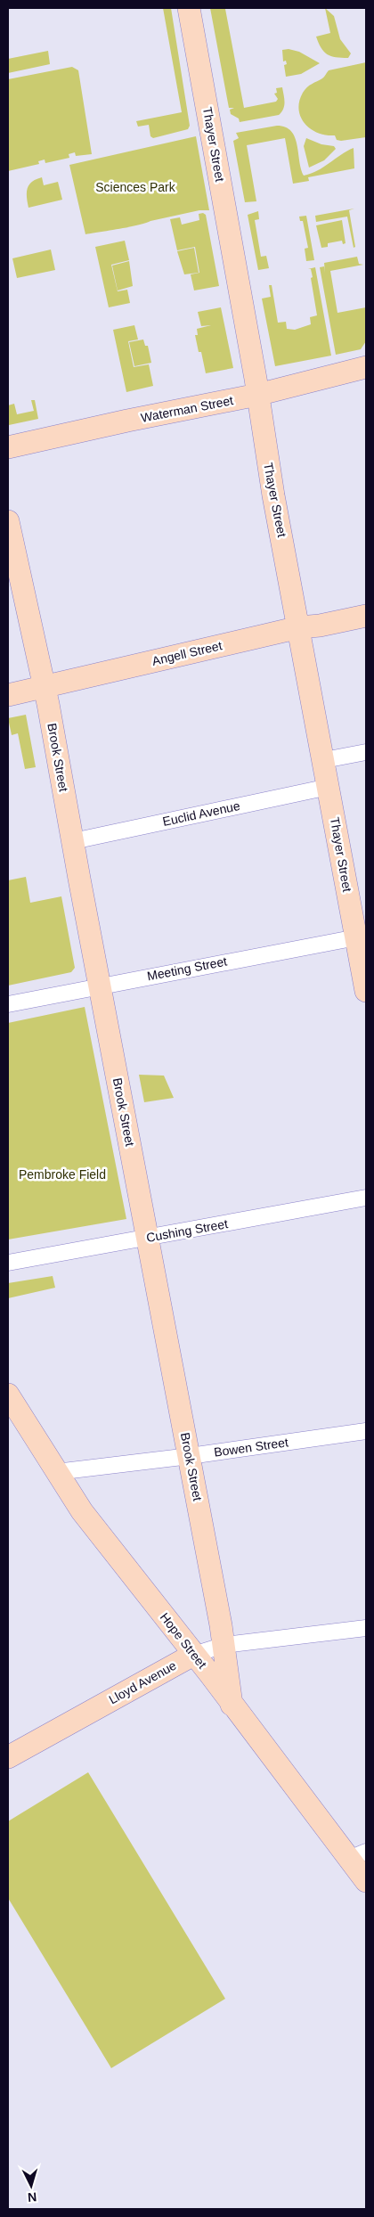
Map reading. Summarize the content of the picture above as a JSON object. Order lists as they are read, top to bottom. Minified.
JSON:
{"streets":{"street":["Thayer Street","Waterman Street","Angell Street","Brook Street","Euclid Avenue","Meeting Street","Cushing Street","Bowen Street","Hope Street","Lloyd Avenue"]},"crossings":[["Thayer Street","Waterman Street"],["Thayer Street","Angell Street"],["Thayer Street","Euclid Avenue"],["Thayer Street","Meeting Street"],["Angell Street","Brook Street"],["Brook Street","Euclid Avenue"],["Brook Street","Meeting Street"],["Brook Street","Cushing Street"],["Brook Street","Bowen Street"],["Brook Street","Hope Street"],["Brook Street","Lloyd Avenue"],["Bowen Street","Hope Street"],["Hope Street","Lloyd Avenue"]],"parks":["Sciences Park","Pembroke Field"],"north":"bottom"}
